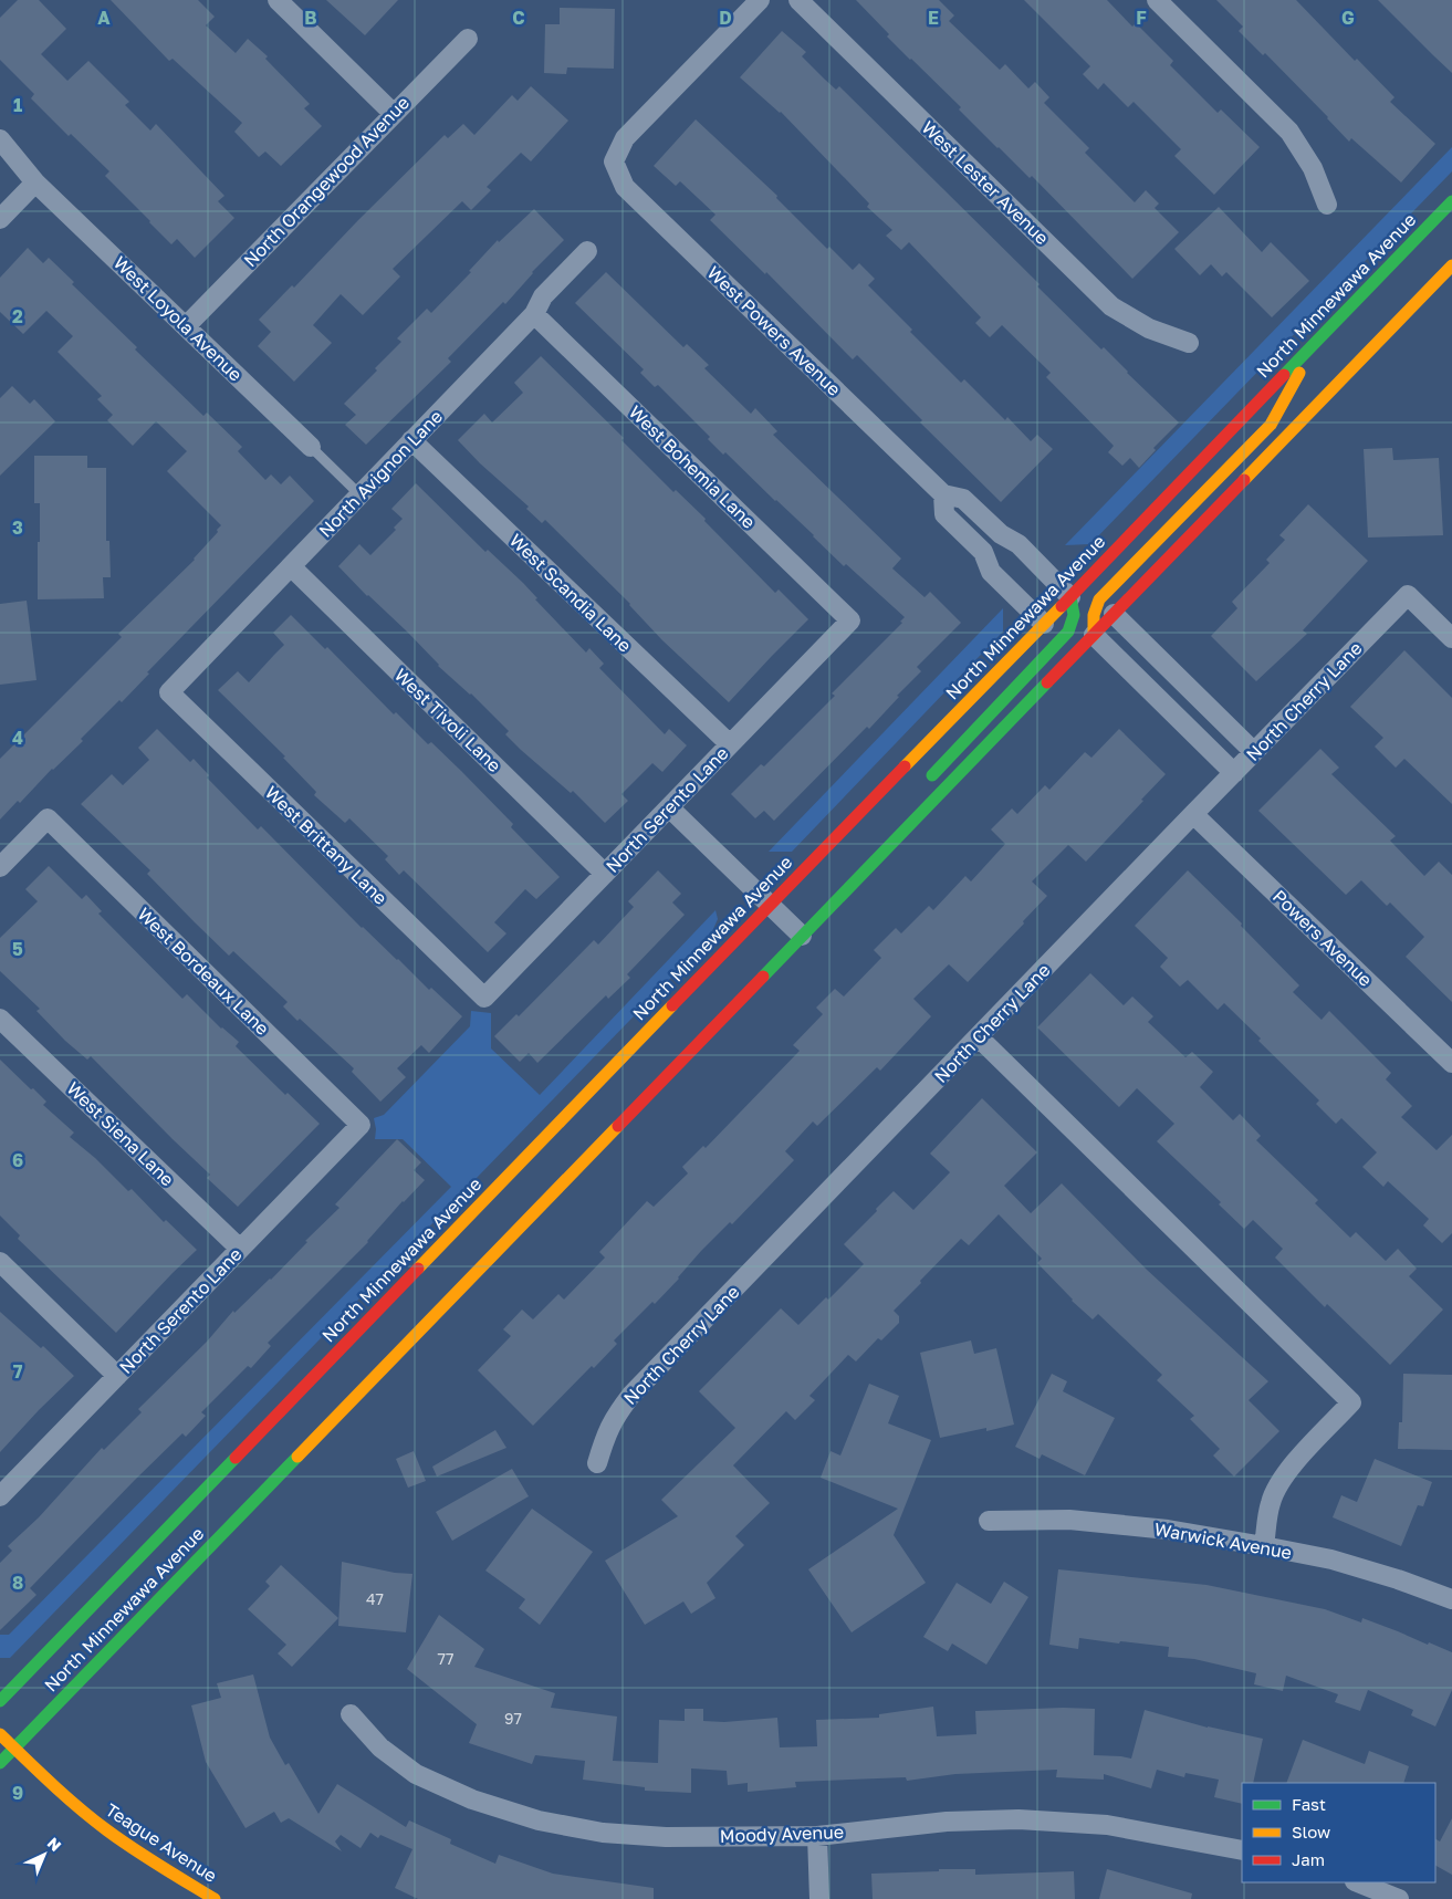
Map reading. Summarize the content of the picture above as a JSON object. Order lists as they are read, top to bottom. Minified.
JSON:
{"streets":{"main road":["North Minnewawa Avenue","Teague Avenue"],"street":["North Orangewood Avenue","West Lester Avenue","West Loyola Avenue","West Powers Avenue","West Bohemia Lane","North Avignon Lane","West Scandia Lane","North Cherry Lane","West Tivoli Lane","North Serento Lane","West Brittany Lane","Powers Avenue","West Bordeaux Lane","West Siena Lane","Warwick Avenue","Moody Avenue"]},"crossings":[["North Orangewood Avenue","West Loyola Avenue"],["North Minnewawa Avenue","West Powers Avenue"],["North Minnewawa Avenue","Teague Avenue"],["West Loyola Avenue","North Avignon Lane"],["West Bohemia Lane","North Avignon Lane"],["West Bohemia Lane","North Serento Lane"],["North Avignon Lane","West Scandia Lane"],["North Avignon Lane","West Tivoli Lane"],["North Avignon Lane","West Brittany Lane"],["West Scandia Lane","North Serento Lane"],["North Cherry Lane","Powers Avenue"],["West Tivoli Lane","North Serento Lane"],["North Serento Lane","West Brittany Lane"],["North Serento Lane","West Bordeaux Lane"],["North Serento Lane","West Siena Lane"]],"house_numbers":["47","77","97"],"legend":["Fast","Slow","Jam"],"north":"top right","grid":{"columns":["A","B","C","D","E","F","G"],"rows":["1","2","3","4","5","6","7","8","9"]}}
